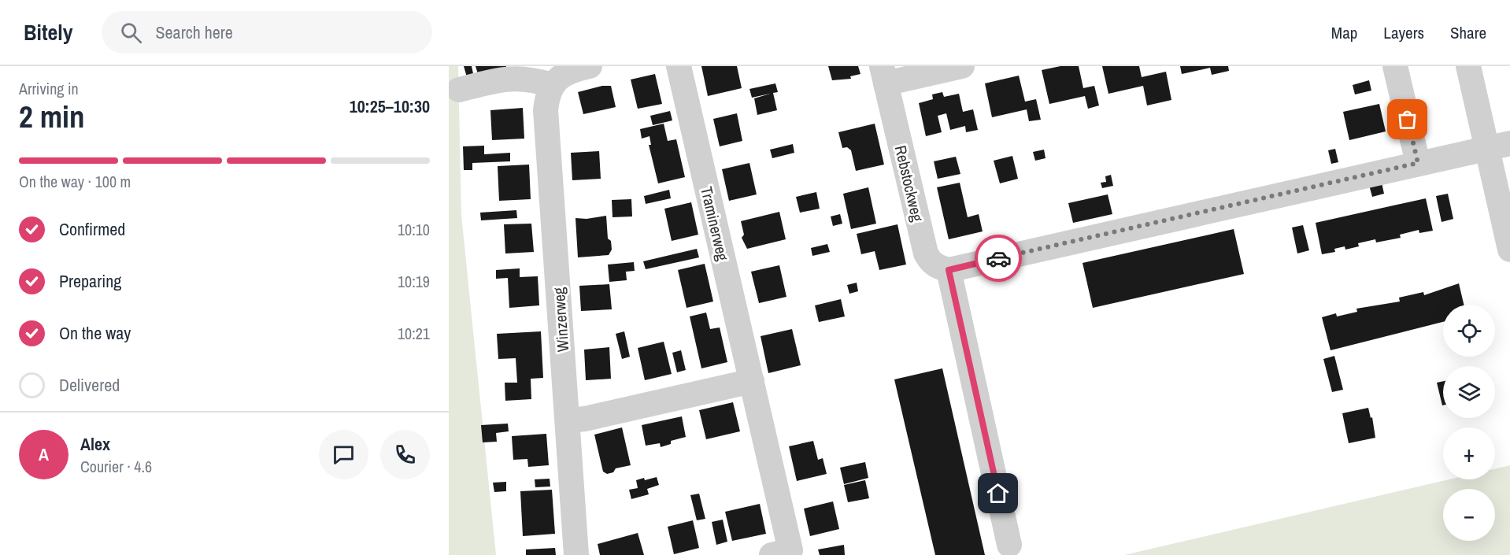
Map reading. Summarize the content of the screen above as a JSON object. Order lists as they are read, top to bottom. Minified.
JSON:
{"streets":{"street":["Rebstockweg","Traminerweg","Winzerweg"]},"page":{"header":"Bitely","search":"Search here","nav":["Map","Layers","Share"],"heading":["2 min","Arriving in","10:25–10:30"],"panel":["Alex","Courier · 4.6"],"bar":"On the way · 100 m","list":[["Confirmed","10:10"],["Preparing","10:19"],["On the way","10:21"],"Delivered"],"map_buttons":["+","−"],"round":"A"}}
